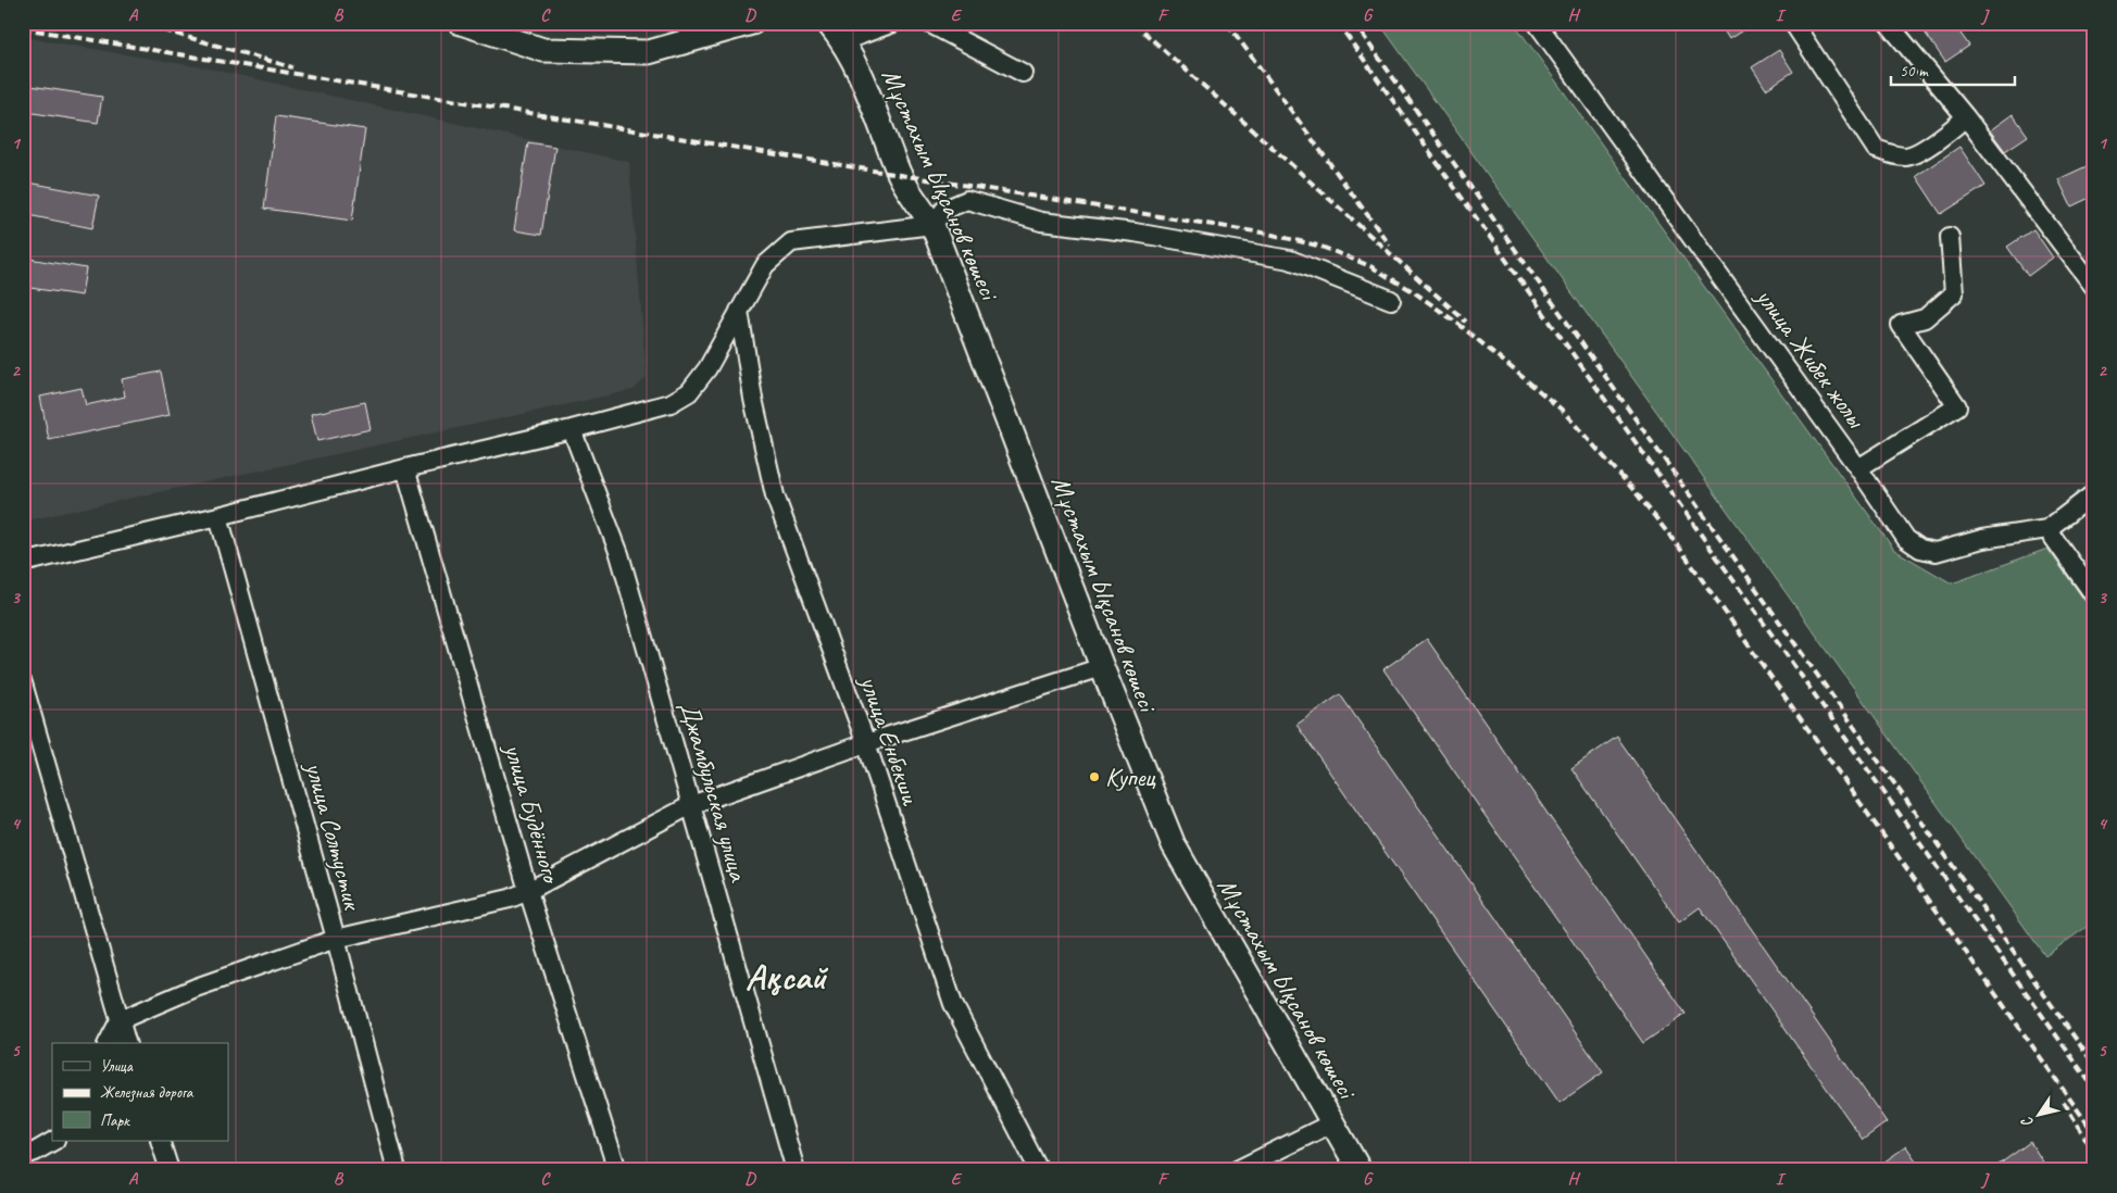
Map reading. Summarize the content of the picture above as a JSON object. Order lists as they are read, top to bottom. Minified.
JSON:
{"streets":{"main road":["Мұстахым Ықсанов көшесі"],"street":["улица Жибек жолы","улица Енбекши","Джамбульская улица","улица Будённого","улица Солтустик"]},"districts":["Ақсай"],"places":["Купец"],"legend":["Улица","Железная дорога","Парк"],"scale_bar":"50 m","north":"bottom left","grid":{"columns":["A","B","C","D","E","F","G","H","I","J"],"rows":["1","2","3","4","5"]}}
